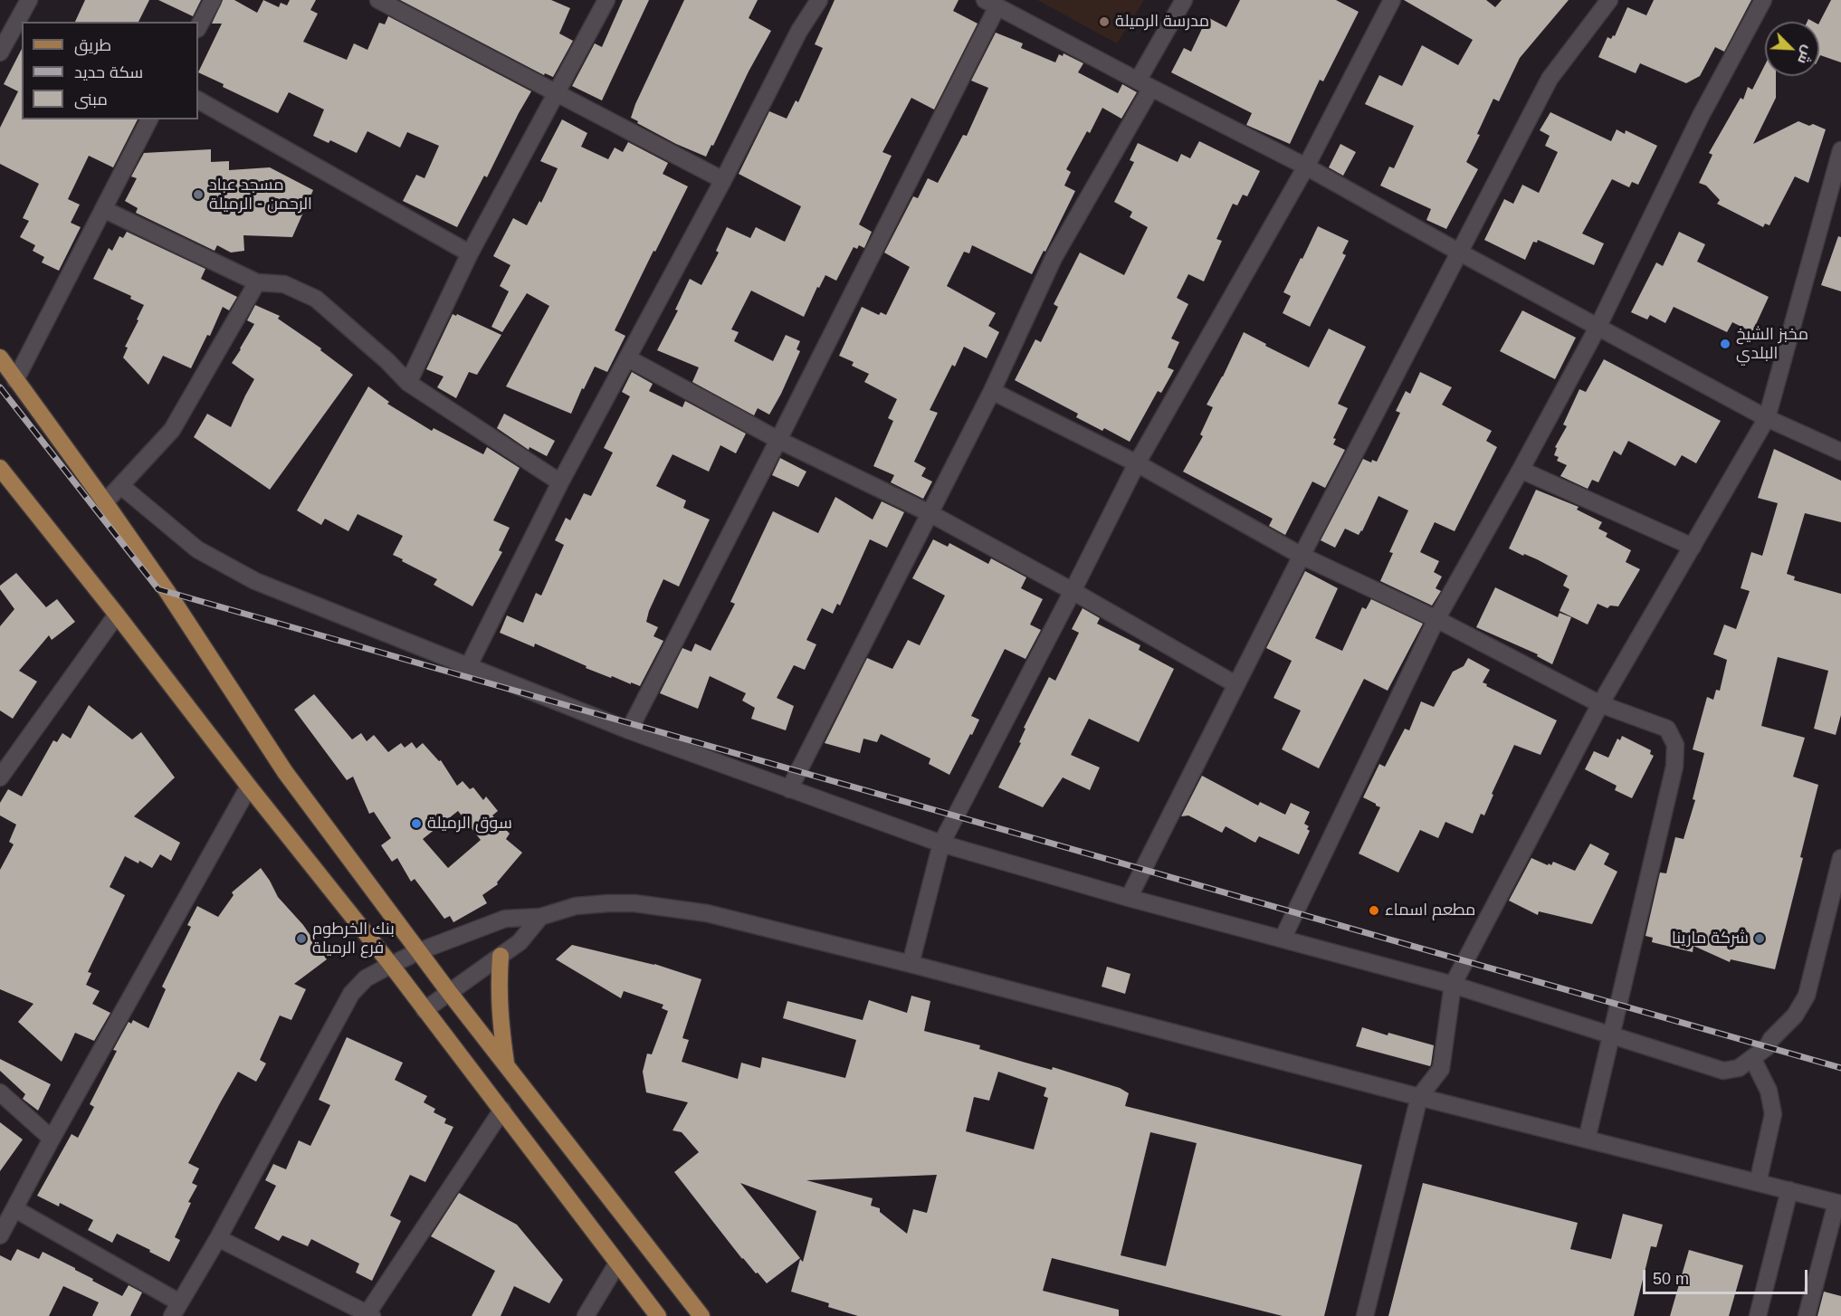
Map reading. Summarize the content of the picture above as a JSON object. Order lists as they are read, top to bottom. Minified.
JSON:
{"places":["مدرسة الرميلة","مسجد عباد الرحمن - الرميلة","مخبز الشيخ البلدي","سوق الرميلة","مطعم اسماء","بنك الخرطوم فرع الرميلة","شركة مارينا"],"legend":["طريق","سكة حديد","مبنى"],"scale_bar":"50 m","north":"bottom right"}
